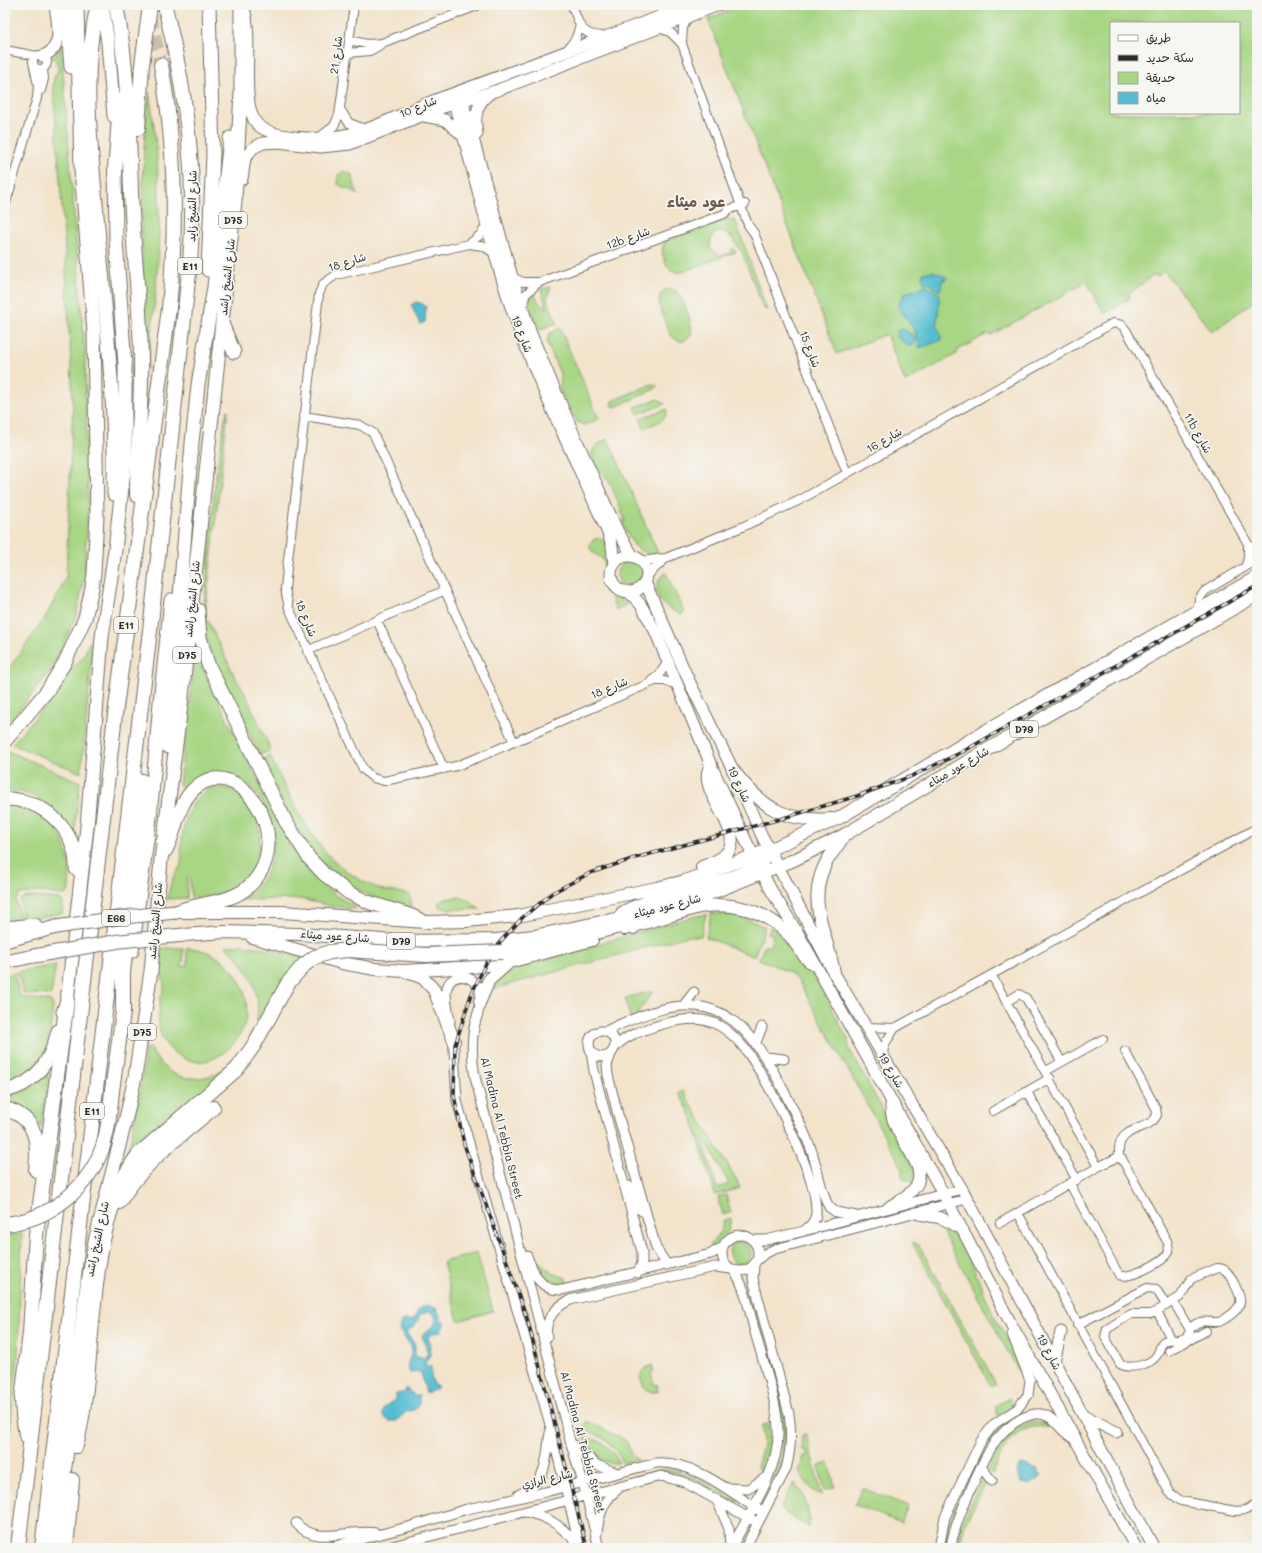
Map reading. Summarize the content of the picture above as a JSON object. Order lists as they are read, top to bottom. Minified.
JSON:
{"streets":{"highway":["شارع الشيخ زايد","D75","E11","شارع الشيخ راشد","D79","شارع عود ميثاء","E66"],"main road":["شارع 10","شارع 19"],"street":["شارع 21","12b شارع","شارع 18","شارع 15","11b شارع","شارع 16","Al Madina Al Tebbia Street","شارع الرازي"]},"crossings":[["شارع 21","شارع 10"],["شارع 10","شارع الشيخ راشد"],["شارع 10","شارع 19"],["شارع 10","شارع 15"],["شارع الشيخ زايد","E11"],["شارع الشيخ زايد","شارع الشيخ راشد"],["12b شارع","شارع 19"],["12b شارع","شارع 15"],["شارع 18","شارع 19"],["شارع 19","شارع 16"],["شارع 19","شارع عود ميثاء"],["شارع 15","شارع 16"],["11b شارع","شارع 16"],["Al Madina Al Tebbia Street","شارع الرازي"]],"districts":["عود ميثاء"],"legend":["طريق","سكة حديد","حديقة","مياه"]}
